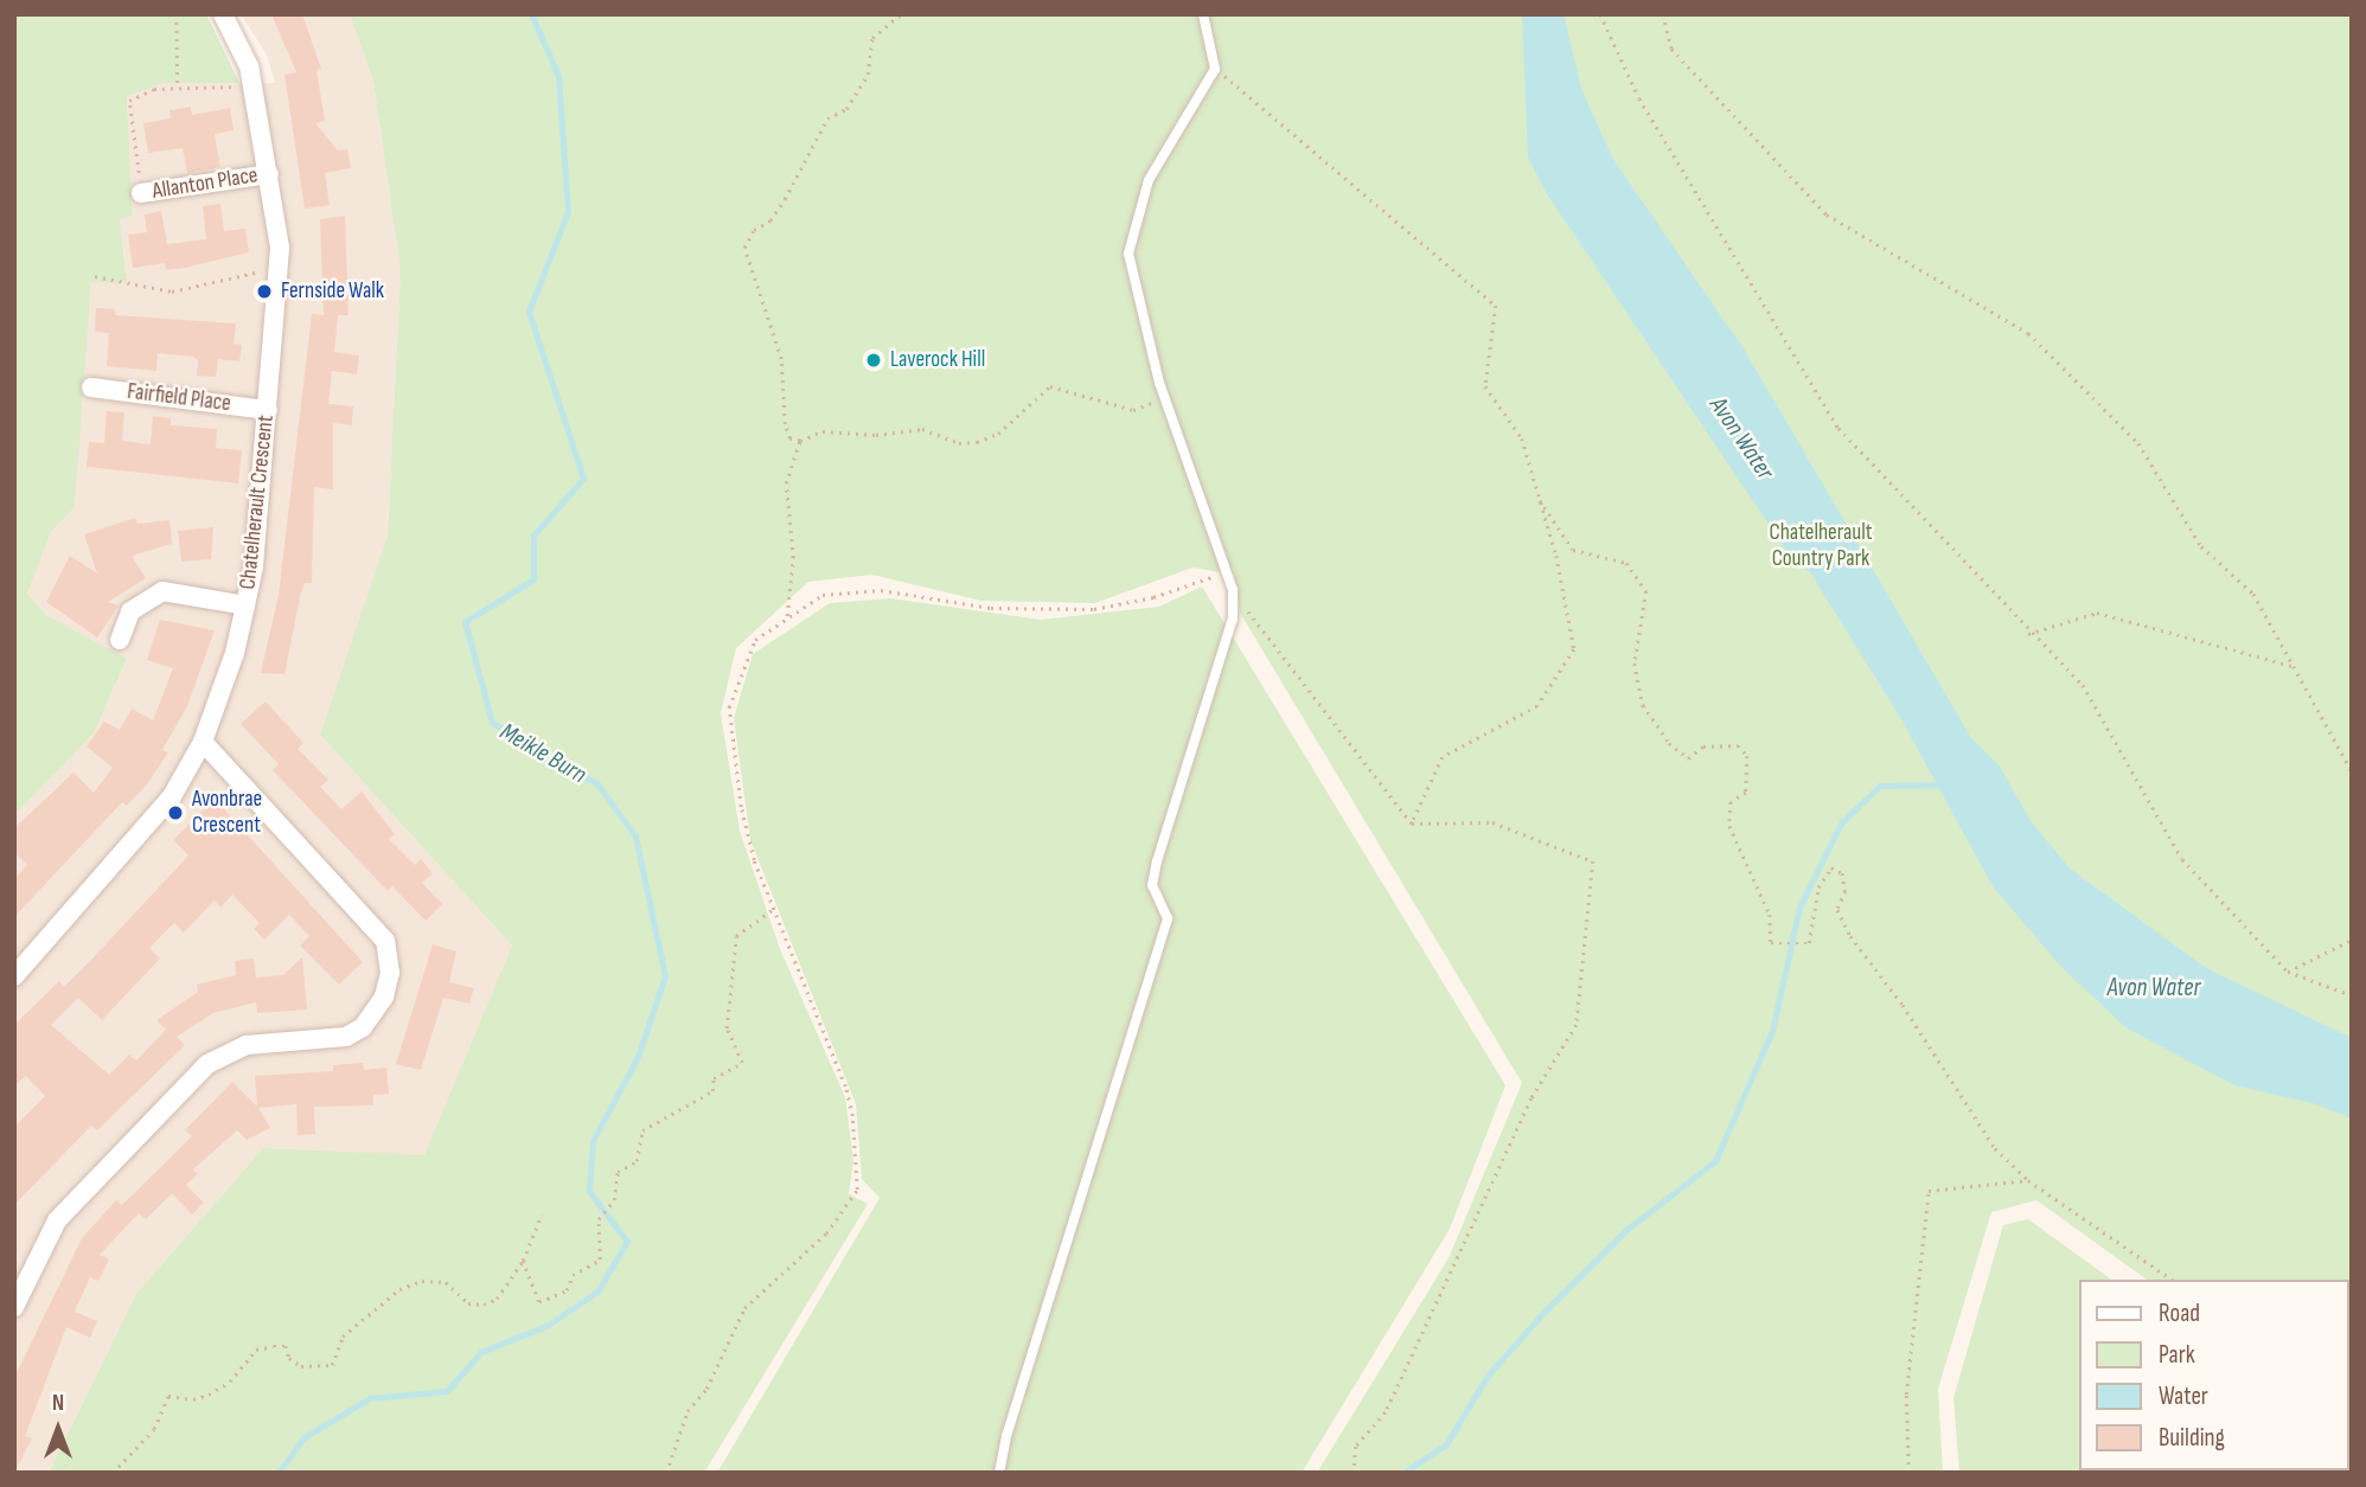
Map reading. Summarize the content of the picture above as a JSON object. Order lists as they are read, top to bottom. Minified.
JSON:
{"streets":{"street":["Allanton Place","Fairfield Place","Chatelherault Crescent"]},"crossings":[["Allanton Place","Chatelherault Crescent"],["Fairfield Place","Chatelherault Crescent"]],"water":["Avon Water","Meikle Burn"],"parks":["Chatelherault Country Park"],"places":["Fernside Walk","Laverock Hill","Avonbrae Crescent"],"legend":["Road","Park","Water","Building"],"north":"top"}
